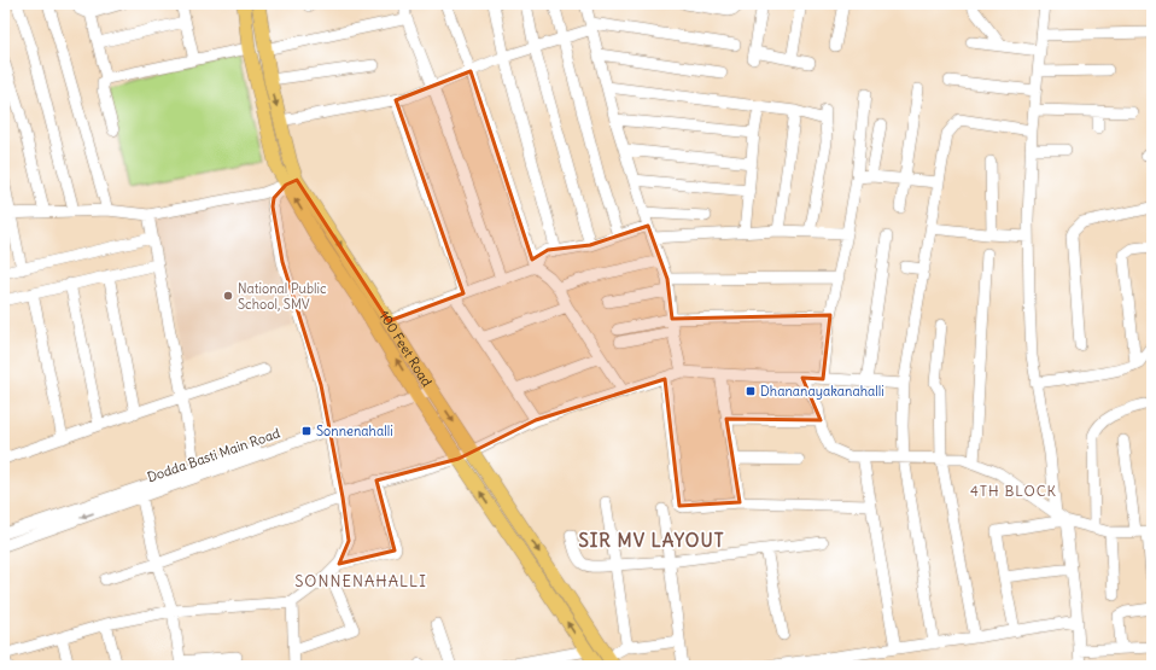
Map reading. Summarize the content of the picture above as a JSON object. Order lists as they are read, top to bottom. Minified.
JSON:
{"streets":{"main road":["100 Feet Road"],"street":["Dodda Basti Main Road"]},"crossings":[["100 Feet Road","Dodda Basti Main Road"]],"districts":["4TH BLOCK","SIR MV LAYOUT","SONNENAHALLI"],"places":{"other":["National Public School, SMV"],"transit":["Dhananayakanahalli","Sonnenahalli"]}}
